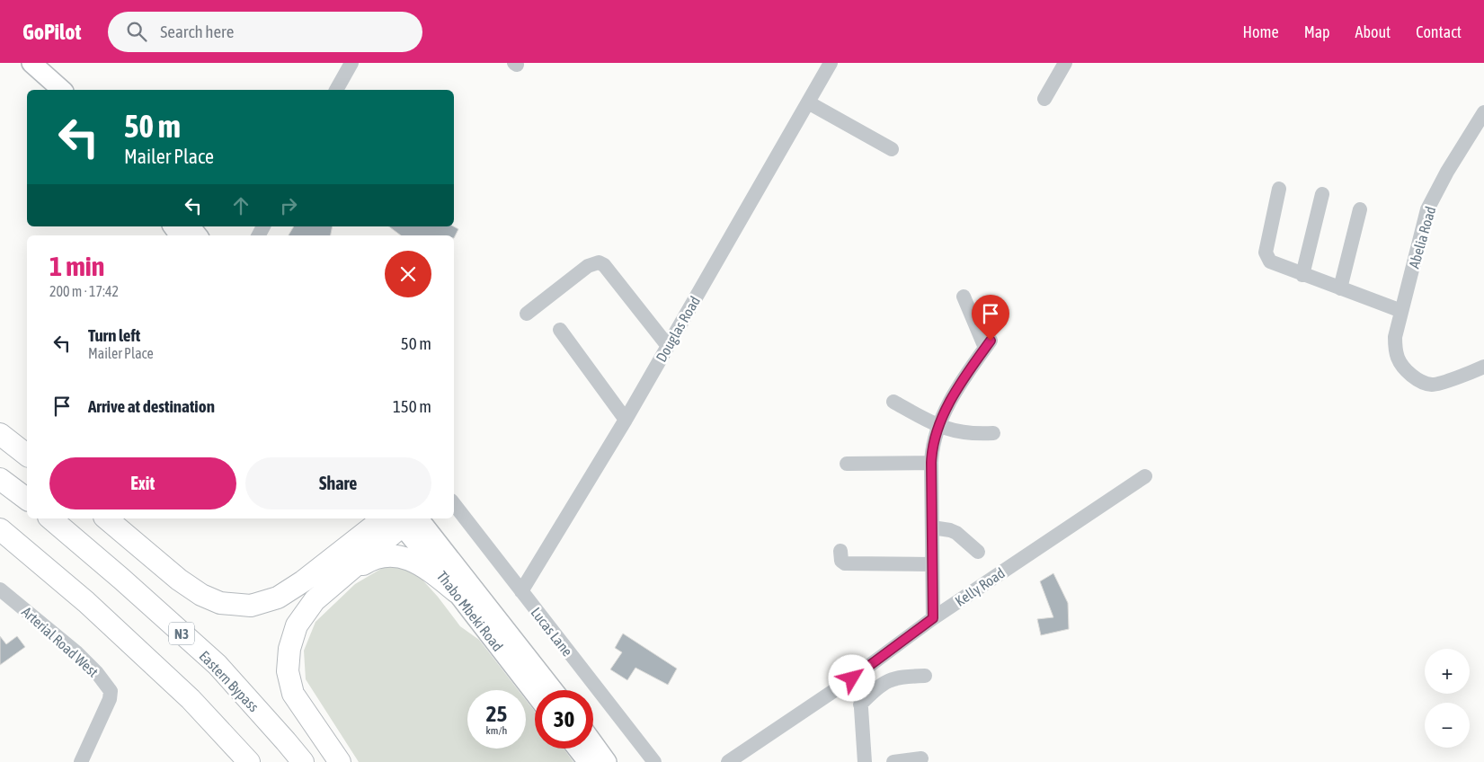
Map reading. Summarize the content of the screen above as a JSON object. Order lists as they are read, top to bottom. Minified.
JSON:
{"streets":{"highway":["N3","Eastern Bypass"],"main road":["Thabo Mbeki Road"],"street":["Abelia Road","Douglas Road","Kelly Road","Lucas Lane","Arterial Road West"]},"crossings":[["Douglas Road","Lucas Lane"]],"page":{"header":"GoPilot","search":"Search here","nav":["Home","Map","About","Contact"],"turn":["50 m","Mailer Place"],"heading":["1 min","200 m · 17:42"],"list":[{"name":"Turn left","note":"Mailer Place","value":"50 m"},{"name":"Arrive at destination","value":"150 m"}],"buttons":["Exit","Share"],"map_buttons":["+","−"],"speed":"25 km/h","limit":"30"}}
